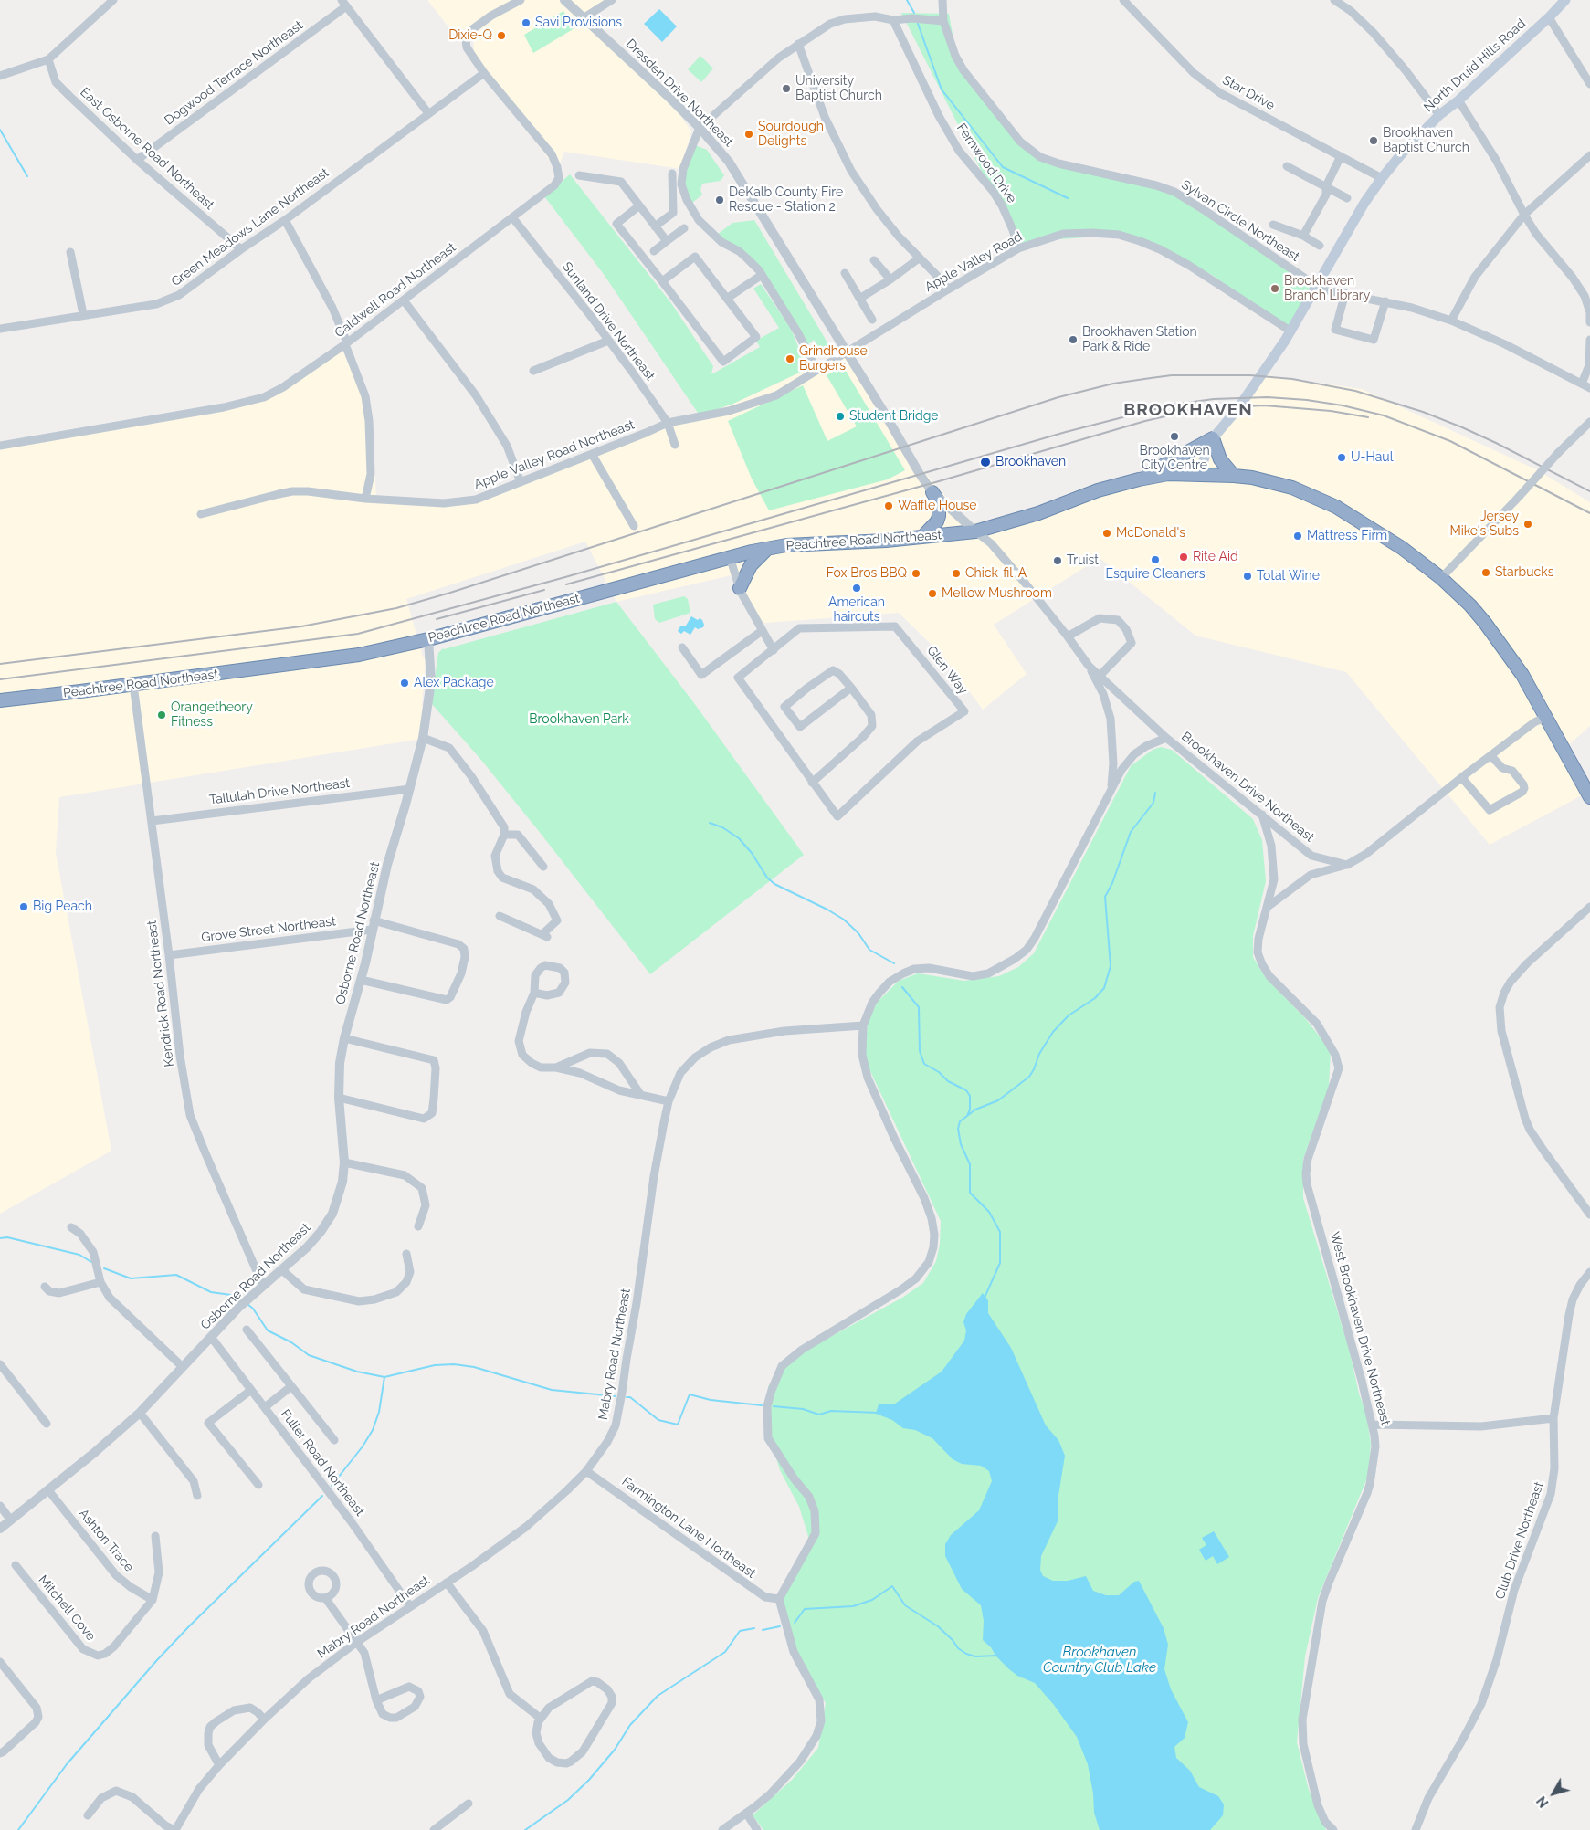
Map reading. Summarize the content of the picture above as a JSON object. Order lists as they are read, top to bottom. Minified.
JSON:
{"streets":{"highway":["Peachtree Road Northeast"],"main road":["North Druid Hills Road"],"street":["Dogwood Terrace Northeast","Dresden Drive Northeast","Star Drive","East Osborne Road Northeast","Fernwood Drive","Sylvan Circle Northeast","Green Meadows Lane Northeast","Apple Valley Road","Caldwell Road Northeast","Sunland Drive Northeast","Apple Valley Road Northeast","Glen Way","Brookhaven Drive Northeast","Tallulah Drive Northeast","Grove Street Northeast","Osborne Road Northeast","Kendrick Road Northeast","West Brookhaven Drive Northeast","Mabry Road Northeast","Fuller Road Northeast","Farmington Lane Northeast","Ashton Trace","Club Drive Northeast","Mitchell Cove"]},"crossings":[["North Druid Hills Road","Star Drive"],["North Druid Hills Road","Sylvan Circle Northeast"],["North Druid Hills Road","Apple Valley Road"],["North Druid Hills Road","Peachtree Road Northeast"],["Dogwood Terrace Northeast","East Osborne Road Northeast"],["Dresden Drive Northeast","Apple Valley Road"],["Dresden Drive Northeast","Apple Valley Road Northeast"],["Dresden Drive Northeast","Peachtree Road Northeast"],["Dresden Drive Northeast","Brookhaven Drive Northeast"],["East Osborne Road Northeast","Green Meadows Lane Northeast"],["Fernwood Drive","Apple Valley Road"],["Green Meadows Lane Northeast","Caldwell Road Northeast"],["Apple Valley Road","Apple Valley Road Northeast"],["Caldwell Road Northeast","Sunland Drive Northeast"],["Sunland Drive Northeast","Apple Valley Road Northeast"],["Peachtree Road Northeast","Brookhaven Drive Northeast"],["Peachtree Road Northeast","Osborne Road Northeast"],["Peachtree Road Northeast","Kendrick Road Northeast"],["Brookhaven Drive Northeast","West Brookhaven Drive Northeast"],["Tallulah Drive Northeast","Osborne Road Northeast"],["Tallulah Drive Northeast","Kendrick Road Northeast"],["Grove Street Northeast","Osborne Road Northeast"],["Grove Street Northeast","Kendrick Road Northeast"],["Osborne Road Northeast","Kendrick Road Northeast"],["Osborne Road Northeast","Fuller Road Northeast"],["Osborne Road Northeast","Ashton Trace"],["Mabry Road Northeast","Fuller Road Northeast"],["Mabry Road Northeast","Farmington Lane Northeast"],["Ashton Trace","Mitchell Cove"]],"districts":["BROOKHAVEN"],"water":["Brookhaven Country Club Lake"],"parks":["Brookhaven Park"],"places":["Savi Provisions","Dixie-Q","University Baptist Church","Sourdough Delights","Brookhaven Baptist Church","DeKalb County Fire Rescue - Station 2","Brookhaven Branch Library","Brookhaven Station Park & Ride","Grindhouse Burgers","Student Bridge","Brookhaven City Centre","U-Haul","Brookhaven","Waffle House","Jersey Mike's Subs","McDonald's","Mattress Firm","Rite Aid","Esquire Cleaners","Truist","Starbucks","Fox Bros BBQ","Chick-fil-A","Total Wine","American haircuts","Mellow Mushroom","Alex Package","Orangetheory Fitness","Big Peach"],"north":"bottom left"}
